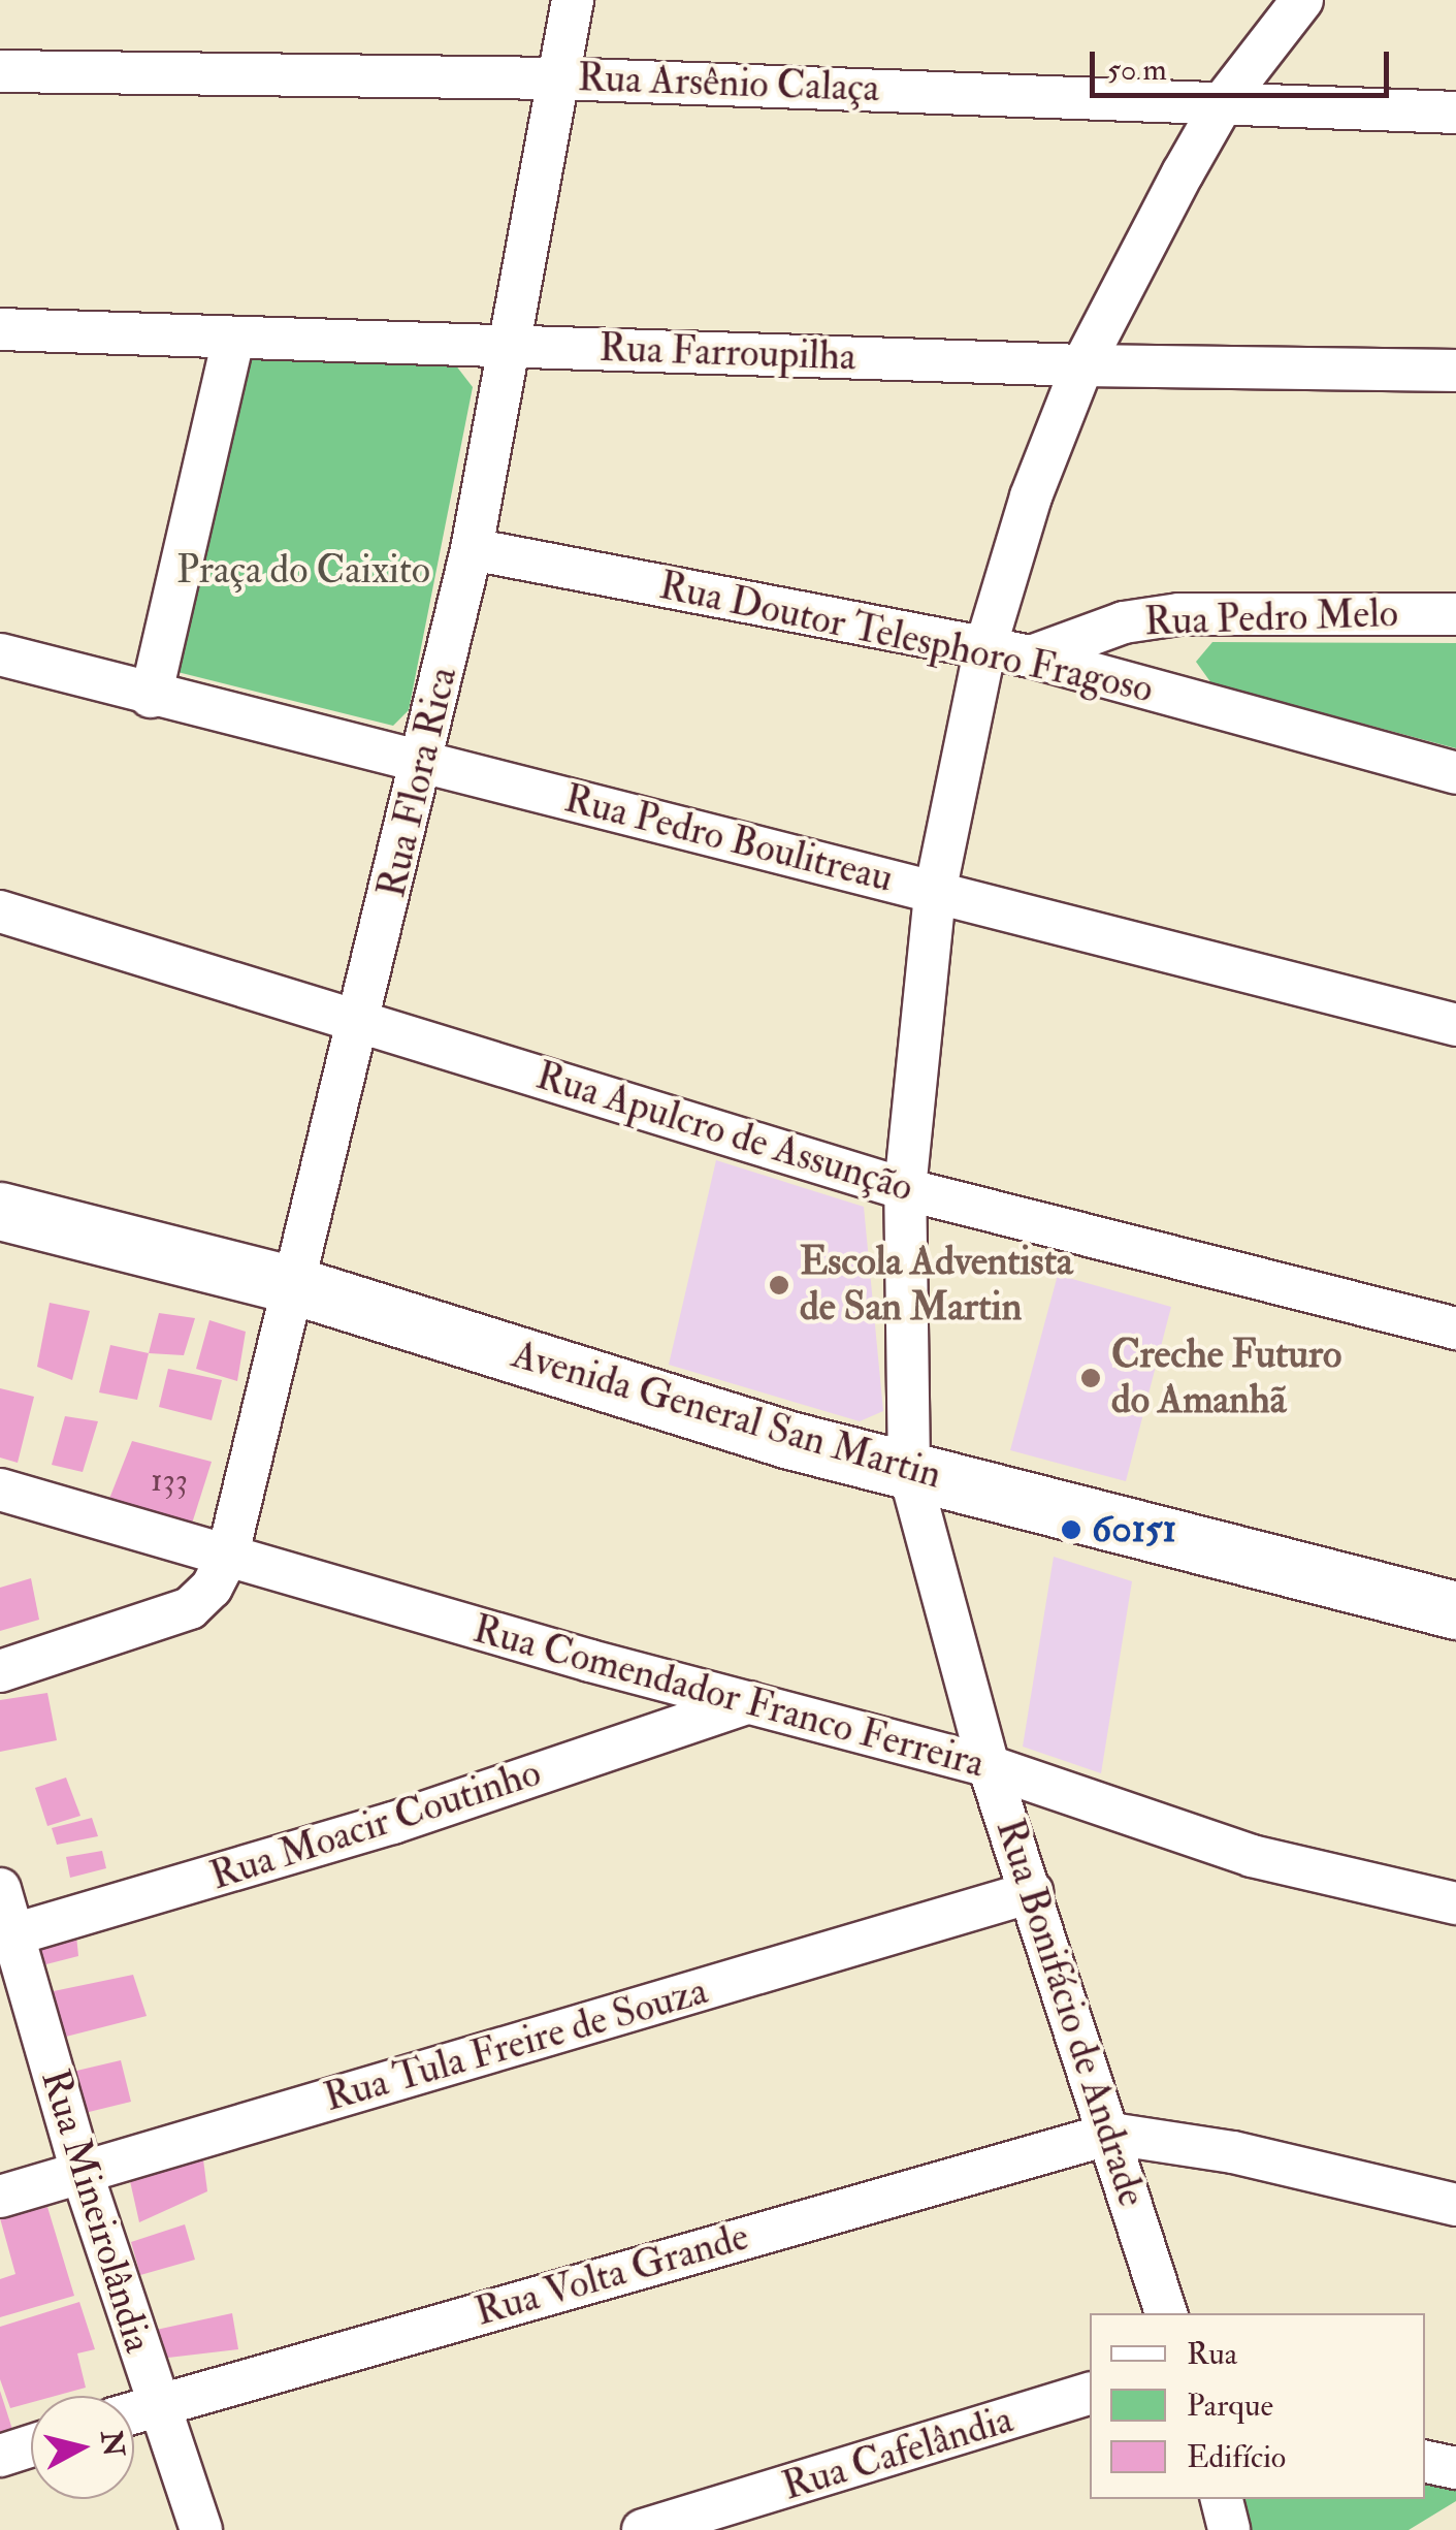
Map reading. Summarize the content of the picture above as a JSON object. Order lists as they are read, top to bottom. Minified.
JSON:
{"streets":{"main road":["Avenida General San Martin"],"street":["Rua Arsênio Calaça","Rua Farroupilha","Rua Pedro Melo","Rua Doutor Telesphoro Fragoso","Rua Flora Rica","Rua Pedro Boulitreau","Rua Apulcro de Assunção","Rua Comendador Franco Ferreira","Rua Moacir Coutinho","Rua Bonifácio de Andrade","Rua Tula Freire de Souza","Rua Mineirolândia","Rua Volta Grande","Rua Cafelândia"]},"crossings":[["Rua Arsênio Calaça","Rua Flora Rica"],["Rua Arsênio Calaça","Rua Bonifácio de Andrade"],["Rua Farroupilha","Rua Flora Rica"],["Rua Farroupilha","Rua Bonifácio de Andrade"],["Rua Pedro Melo","Rua Doutor Telesphoro Fragoso"],["Rua Doutor Telesphoro Fragoso","Rua Flora Rica"],["Rua Doutor Telesphoro Fragoso","Rua Bonifácio de Andrade"],["Rua Flora Rica","Rua Pedro Boulitreau"],["Rua Flora Rica","Rua Apulcro de Assunção"],["Rua Flora Rica","Avenida General San Martin"],["Rua Flora Rica","Rua Comendador Franco Ferreira"],["Rua Pedro Boulitreau","Rua Bonifácio de Andrade"],["Rua Apulcro de Assunção","Rua Bonifácio de Andrade"],["Avenida General San Martin","Rua Bonifácio de Andrade"],["Rua Comendador Franco Ferreira","Rua Moacir Coutinho"],["Rua Comendador Franco Ferreira","Rua Bonifácio de Andrade"],["Rua Moacir Coutinho","Rua Mineirolândia"],["Rua Bonifácio de Andrade","Rua Tula Freire de Souza"],["Rua Bonifácio de Andrade","Rua Volta Grande"],["Rua Tula Freire de Souza","Rua Mineirolândia"],["Rua Mineirolândia","Rua Volta Grande"]],"parks":["Praça do Caixito"],"places":["Escola Adventista de San Martin","Creche Futuro do Amanhã","60151"],"house_numbers":["133"],"legend":["Rua","Parque","Edifício"],"scale_bar":"50 m","north":"right"}
